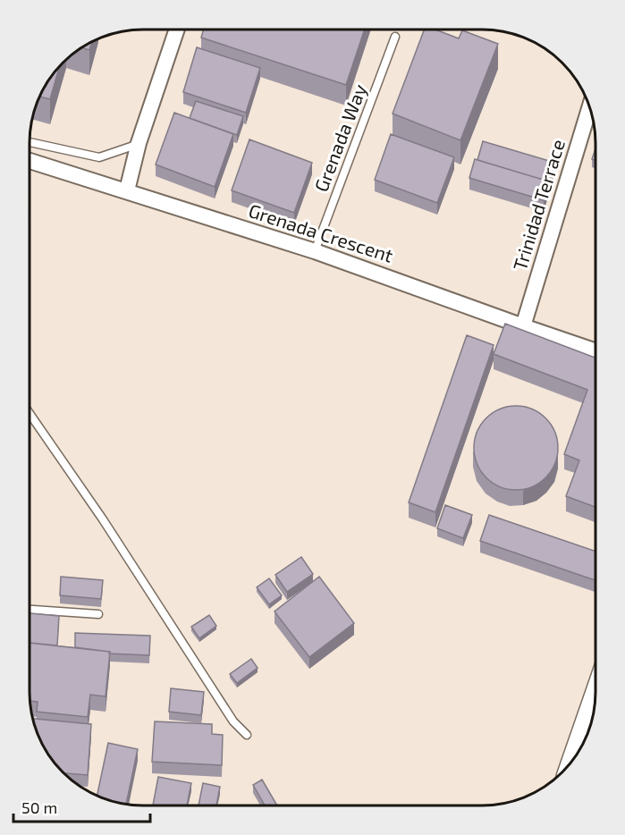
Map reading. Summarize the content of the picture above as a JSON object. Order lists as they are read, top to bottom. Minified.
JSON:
{"streets":{"street":["Trinidad Terrace","Grenada Crescent"],"lane":["Grenada Way"]},"crossings":[["Grenada Way","Grenada Crescent"],["Trinidad Terrace","Grenada Crescent"]],"scale_bar":"50 m"}
